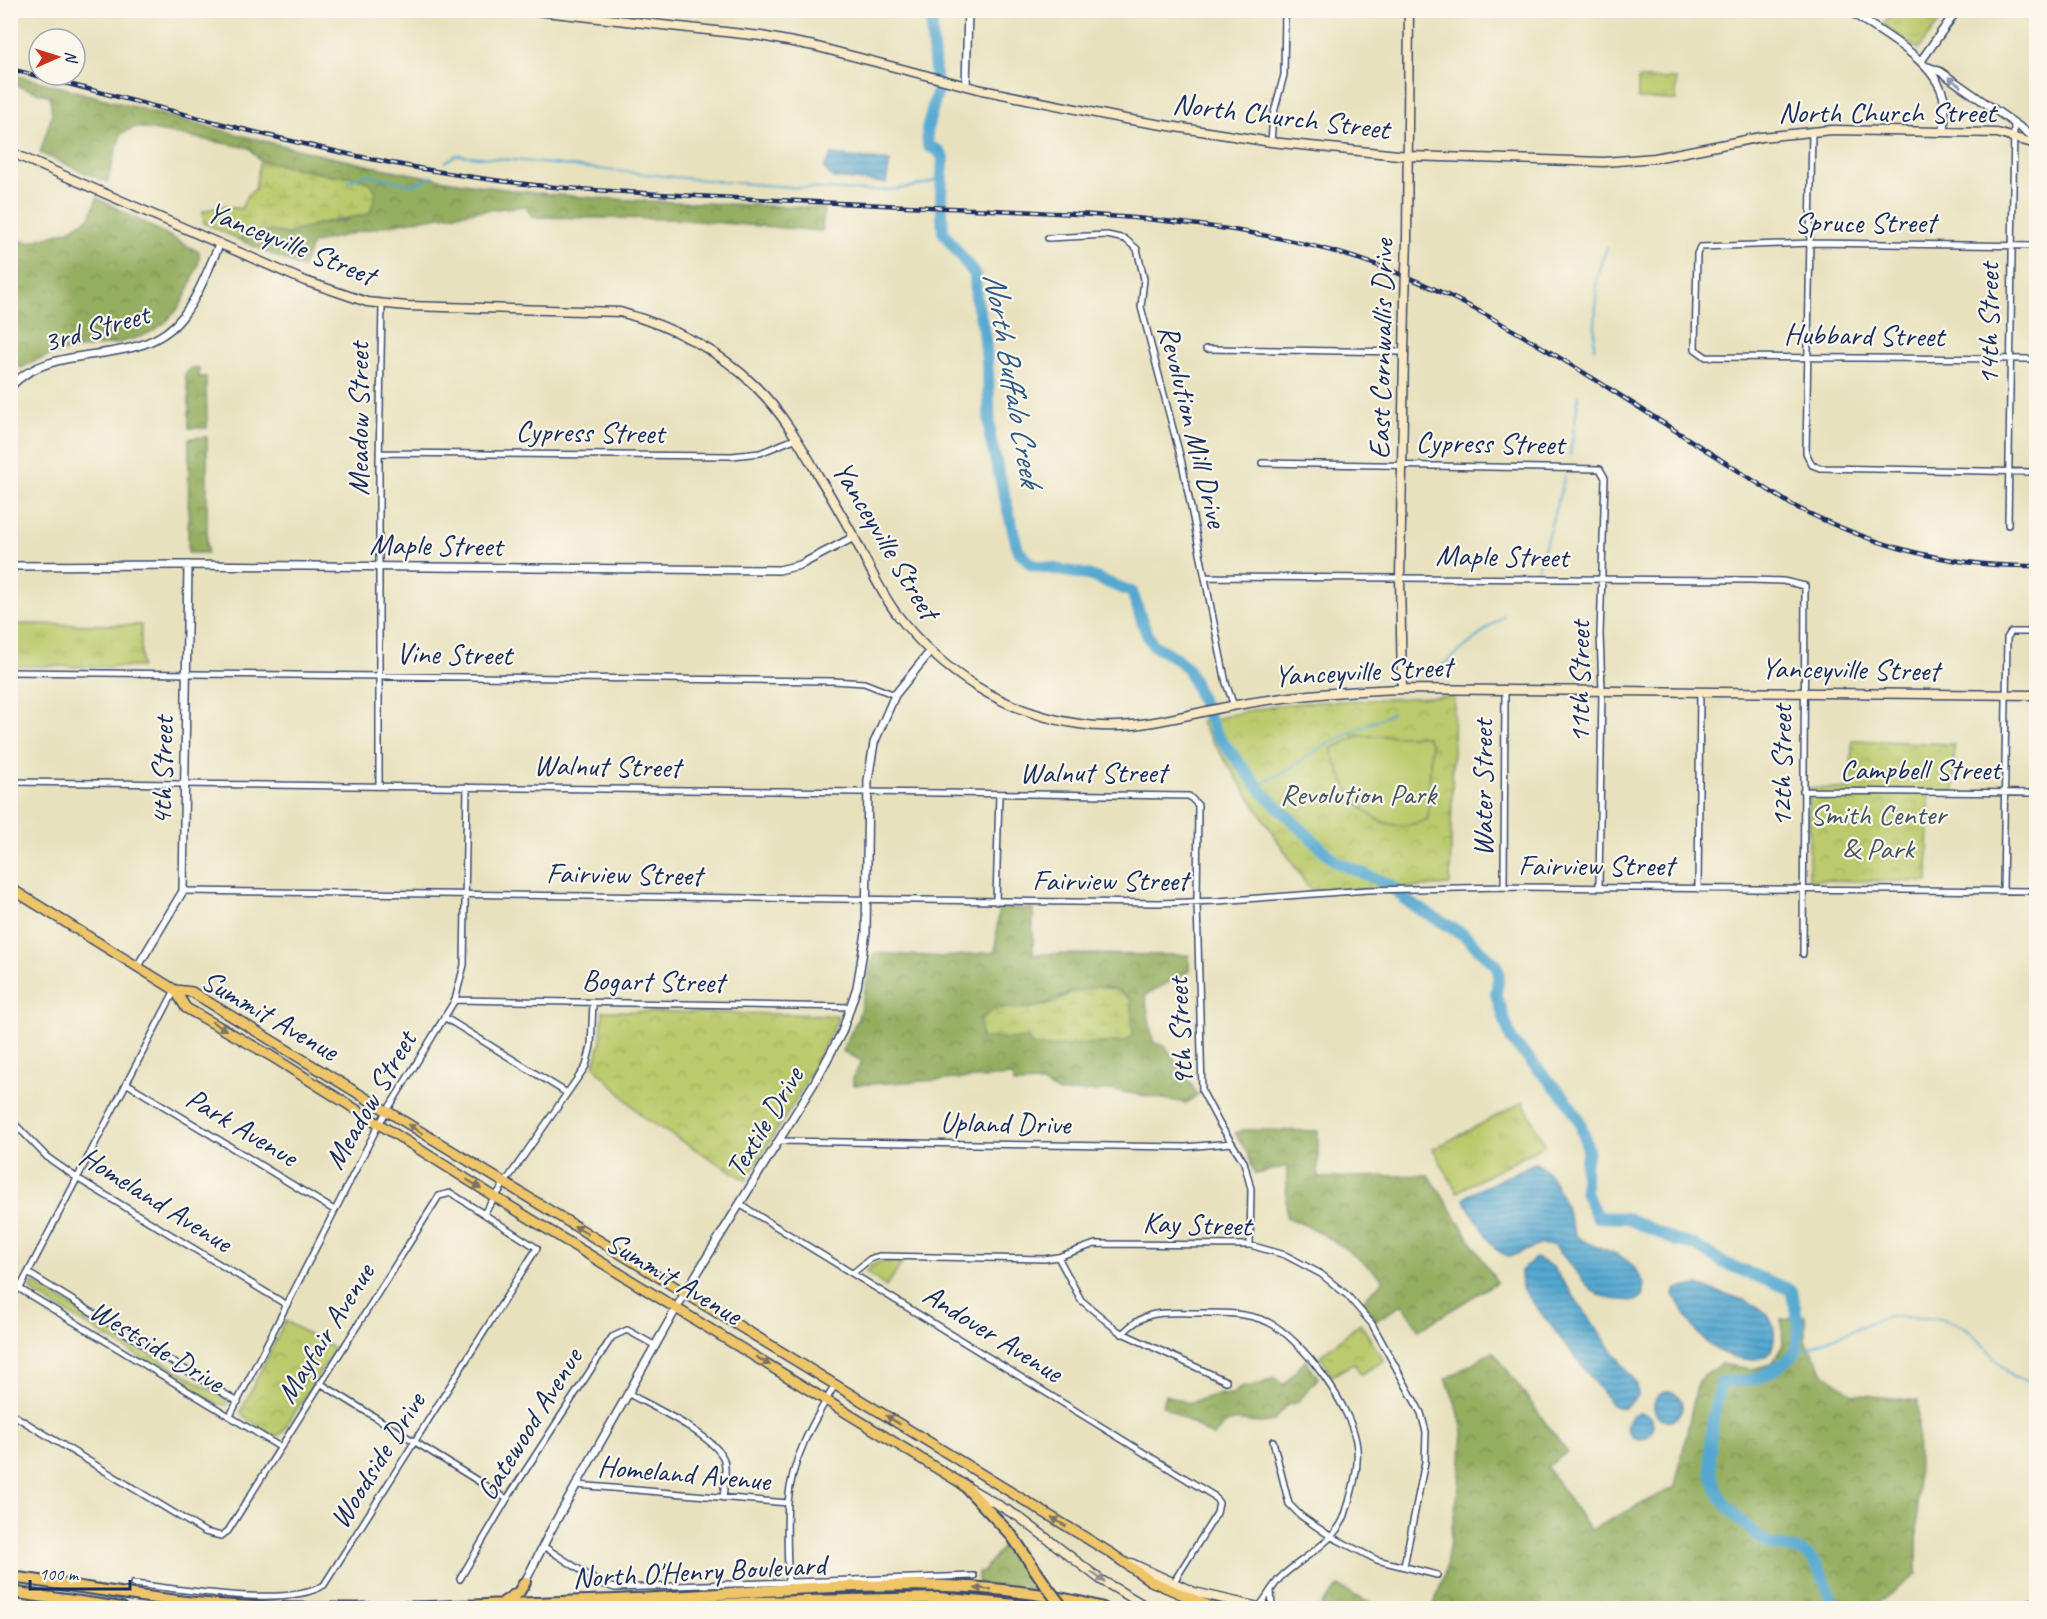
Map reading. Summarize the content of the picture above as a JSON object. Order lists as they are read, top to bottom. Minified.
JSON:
{"streets":{"highway":["North O'Henry Boulevard"],"main road":["North Church Street","Yanceyville Street","East Cornwallis Drive","Summit Avenue"],"street":["Spruce Street","14th Street","3rd Street","Hubbard Street","Meadow Street","Revolution Mill Drive","Cypress Street","Maple Street","Vine Street","11th Street","Walnut Street","12th Street","Campbell Street","4th Street","Water Street","Fairview Street","Bogart Street","9th Street","Textile Drive","Upland Drive","Park Avenue","Homeland Avenue","Kay Street","Mayfair Avenue","Andover Avenue","Westside Drive","Gatewood Avenue","Woodside Drive"]},"crossings":[["North Church Street","14th Street"],["North Church Street","East Cornwallis Drive"],["Spruce Street","14th Street"],["Spruce Street","Hubbard Street"],["Yanceyville Street","3rd Street"],["Yanceyville Street","East Cornwallis Drive"],["Yanceyville Street","Meadow Street"],["Yanceyville Street","Revolution Mill Drive"],["Yanceyville Street","Cypress Street"],["Yanceyville Street","Maple Street"],["Yanceyville Street","11th Street"],["Yanceyville Street","12th Street"],["Yanceyville Street","Water Street"],["Yanceyville Street","Textile Drive"],["14th Street","Hubbard Street"],["East Cornwallis Drive","Cypress Street"],["East Cornwallis Drive","Maple Street"],["Meadow Street","Cypress Street"],["Meadow Street","Maple Street"],["Meadow Street","Vine Street"],["Meadow Street","Walnut Street"],["Meadow Street","Fairview Street"],["Meadow Street","Bogart Street"],["Meadow Street","Summit Avenue"],["Meadow Street","Park Avenue"],["Meadow Street","Homeland Avenue"],["Meadow Street","Westside Drive"],["Revolution Mill Drive","Maple Street"],["Cypress Street","11th Street"],["Maple Street","11th Street"],["Maple Street","12th Street"],["Maple Street","4th Street"],["Vine Street","4th Street"],["Vine Street","Textile Drive"],["11th Street","Fairview Street"],["Walnut Street","4th Street"],["Walnut Street","9th Street"],["Walnut Street","Textile Drive"],["12th Street","Campbell Street"],["12th Street","Fairview Street"],["4th Street","Fairview Street"],["4th Street","Summit Avenue"],["Water Street","Fairview Street"],["Fairview Street","9th Street"],["Fairview Street","Textile Drive"],["Bogart Street","Textile Drive"],["Summit Avenue","Textile Drive"],["Summit Avenue","Andover Avenue"],["9th Street","Upland Drive"],["9th Street","Kay Street"],["Textile Drive","Upland Drive"],["Textile Drive","Homeland Avenue"],["Textile Drive","Andover Avenue"],["Textile Drive","Gatewood Avenue"],["Kay Street","Andover Avenue"],["Mayfair Avenue","Westside Drive"],["Mayfair Avenue","Woodside Drive"]],"water":["North Buffalo Creek"],"parks":["Revolution Park","Smith Center & Park"],"scale_bar":"100 m","north":"right"}
